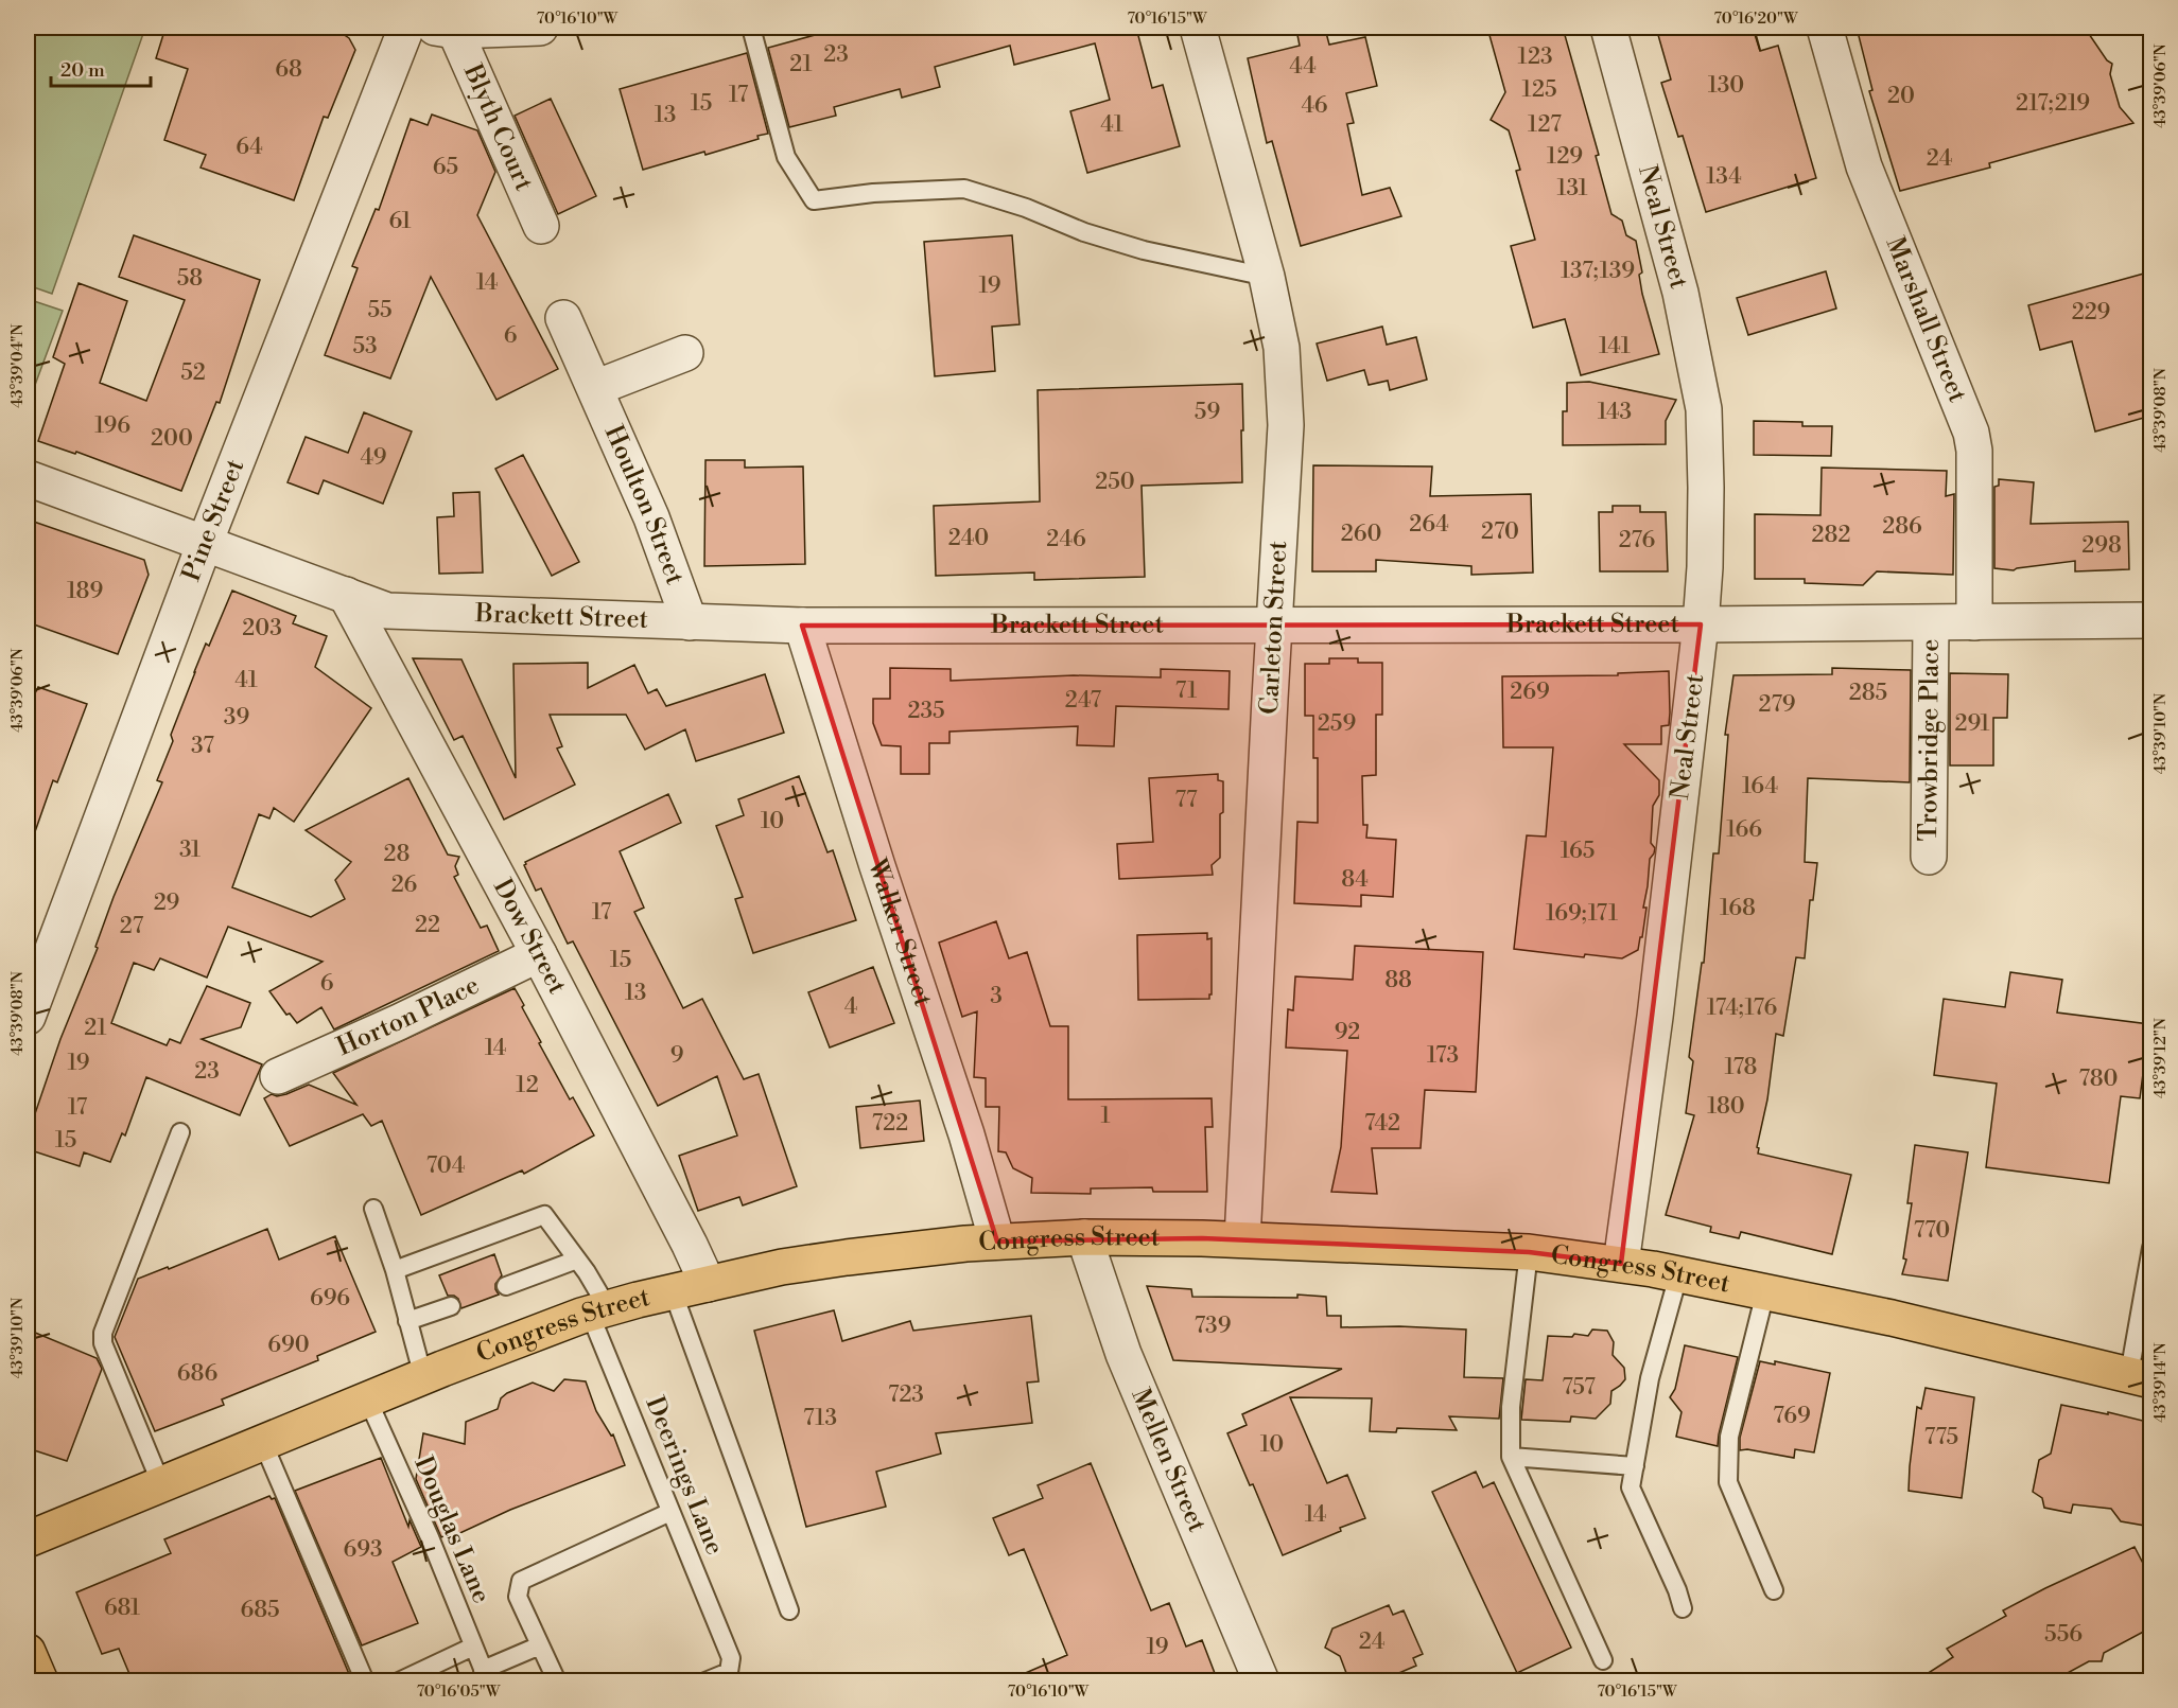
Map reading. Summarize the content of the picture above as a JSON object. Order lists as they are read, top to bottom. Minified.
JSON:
{"streets":{"main road":["Congress Street"],"street":["Blyth Court","Neal Street","Marshall Street","Houlton Street","Pine Street","Brackett Street","Carleton Street","Trowbridge Place","Walker Street","Dow Street","Horton Place","Mellen Street"],"lane":["Deerings Lane","Douglas Lane"]},"crossings":[["Neal Street","Brackett Street"],["Neal Street","Congress Street"],["Marshall Street","Brackett Street"],["Houlton Street","Brackett Street"],["Pine Street","Brackett Street"],["Brackett Street","Carleton Street"],["Brackett Street","Trowbridge Place"],["Brackett Street","Walker Street"],["Brackett Street","Dow Street"],["Carleton Street","Congress Street"],["Walker Street","Congress Street"],["Dow Street","Horton Place"],["Dow Street","Congress Street"],["Congress Street","Mellen Street"],["Congress Street","Deerings Lane"],["Congress Street","Douglas Lane"]],"house_numbers":["23","123","21","44","68","130","125","17","20","15","217;219","46","13","41","127","64","129","24","65","134","131","61","137;139","58","14","19","55","229","6","53","141","52","59","143","196","200","49","250","264","286","270","260","282","240","246","276","298","189","203","41","71","269","285","247","279","235","39","259","291","37","164","77","10","166","31","165","28","84","26","29","168","17","169;171","22","27","15","88","6","13","3","4","174;176","21","92","14","9","173","19","178","23","780","12","180","17","1","722","742","15","704","770","696","739","690","686","757","723","769","713","775","10","14","693","681","685","556","24","19"],"scale_bar":"20 m","coordinates":["70°16'10\"W","70°16'15\"W","70°16'20\"W","43°39'06\"N","43°39'04\"N","43°39'08\"N","43°39'10\"N","43°39'12\"N","43°39'14\"N","70°16'05\"W"]}
